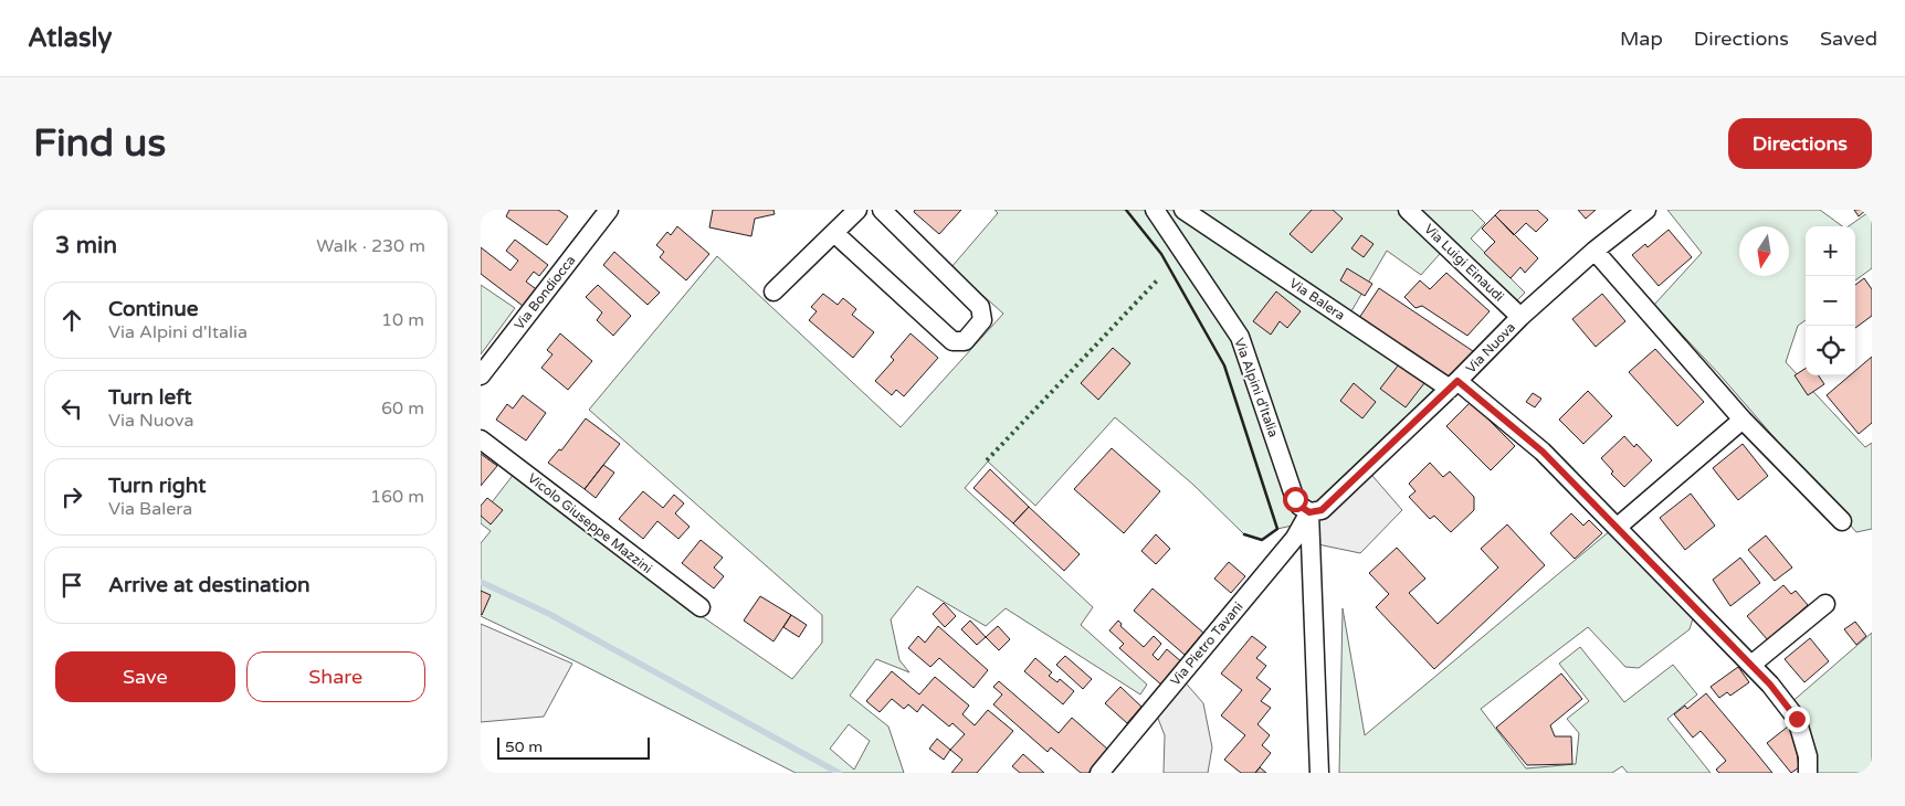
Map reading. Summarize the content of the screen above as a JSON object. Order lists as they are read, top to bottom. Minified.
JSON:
{"streets":{"street":["Via Luigi Einaudi","Via Bondiocca","Via Balera","Via Nuova","Via Alpini d'Italia","Vicolo Giuseppe Mazzini","Via Pietro Tavani"]},"crossings":[["Via Luigi Einaudi","Via Nuova"],["Via Balera","Via Nuova"],["Via Nuova","Via Alpini d'Italia"],["Via Nuova","Via Pietro Tavani"],["Via Alpini d'Italia","Via Pietro Tavani"]],"scale_bar":"50 m","north":"bottom","page":{"header":"Atlasly","nav":["Map","Directions","Saved"],"buttons":["Directions",["Save","Share"]],"title":"Find us","heading":["3 min","Walk · 230 m"],"map_buttons":["+","−"],"list":[["Continue","Via Alpini d'Italia","10 m"],["Turn left","Via Nuova","60 m"],["Turn right","Via Balera","160 m"],"Arrive at destination"],"scale":"50 m"}}
